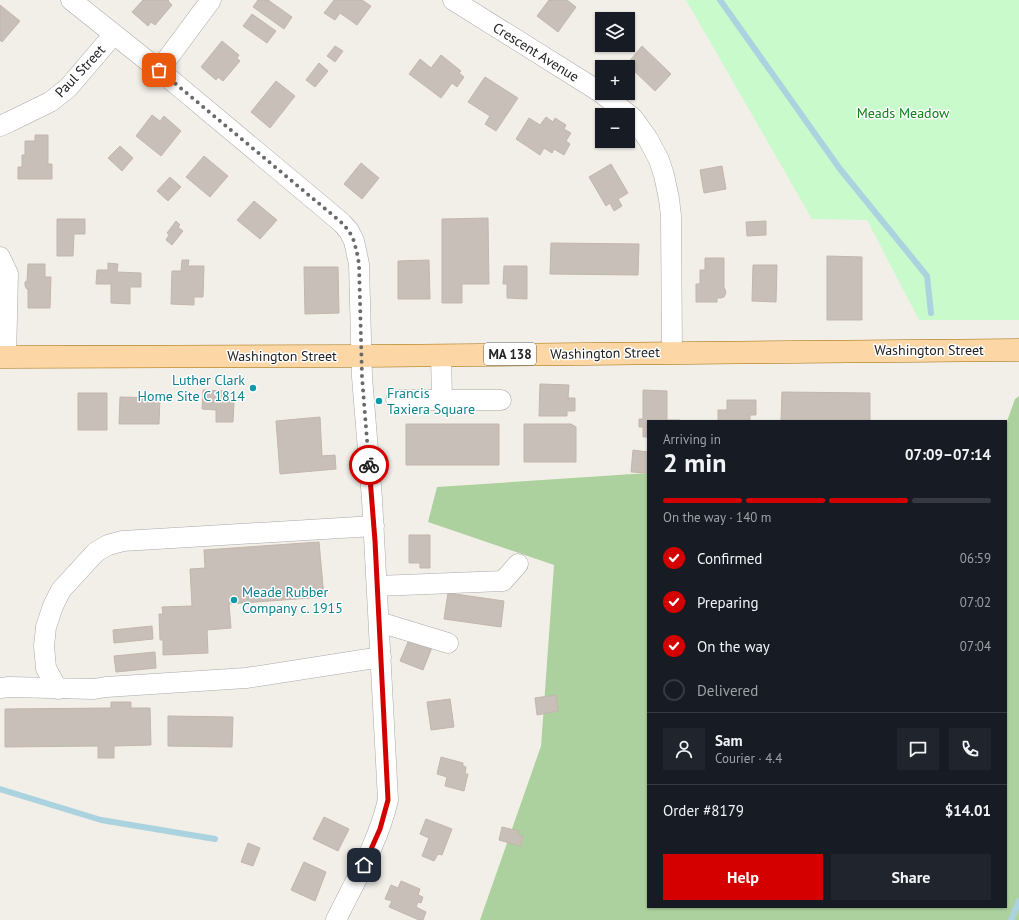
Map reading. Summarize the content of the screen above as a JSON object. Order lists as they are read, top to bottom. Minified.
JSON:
{"streets":{"main road":["Washington Street","MA 138"],"street":["Crescent Avenue","Paul Street"]},"crossings":[["Crescent Avenue","Washington Street"]],"parks":["Meads Meadow"],"places":["Luther Clark Home Site C 1814","Francis Taxiera Square","Meade Rubber Company c. 1915"],"page":{"map_buttons":["+","−"],"heading":["2 min","Arriving in","07:09–07:14"],"panel":["Sam","Courier · 4.4","Order #8179","$14.01"],"bar":"On the way · 140 m","list":[["Confirmed","06:59"],["Preparing","07:02"],["On the way","07:04"],"Delivered"],"buttons":["Help","Share"]}}
